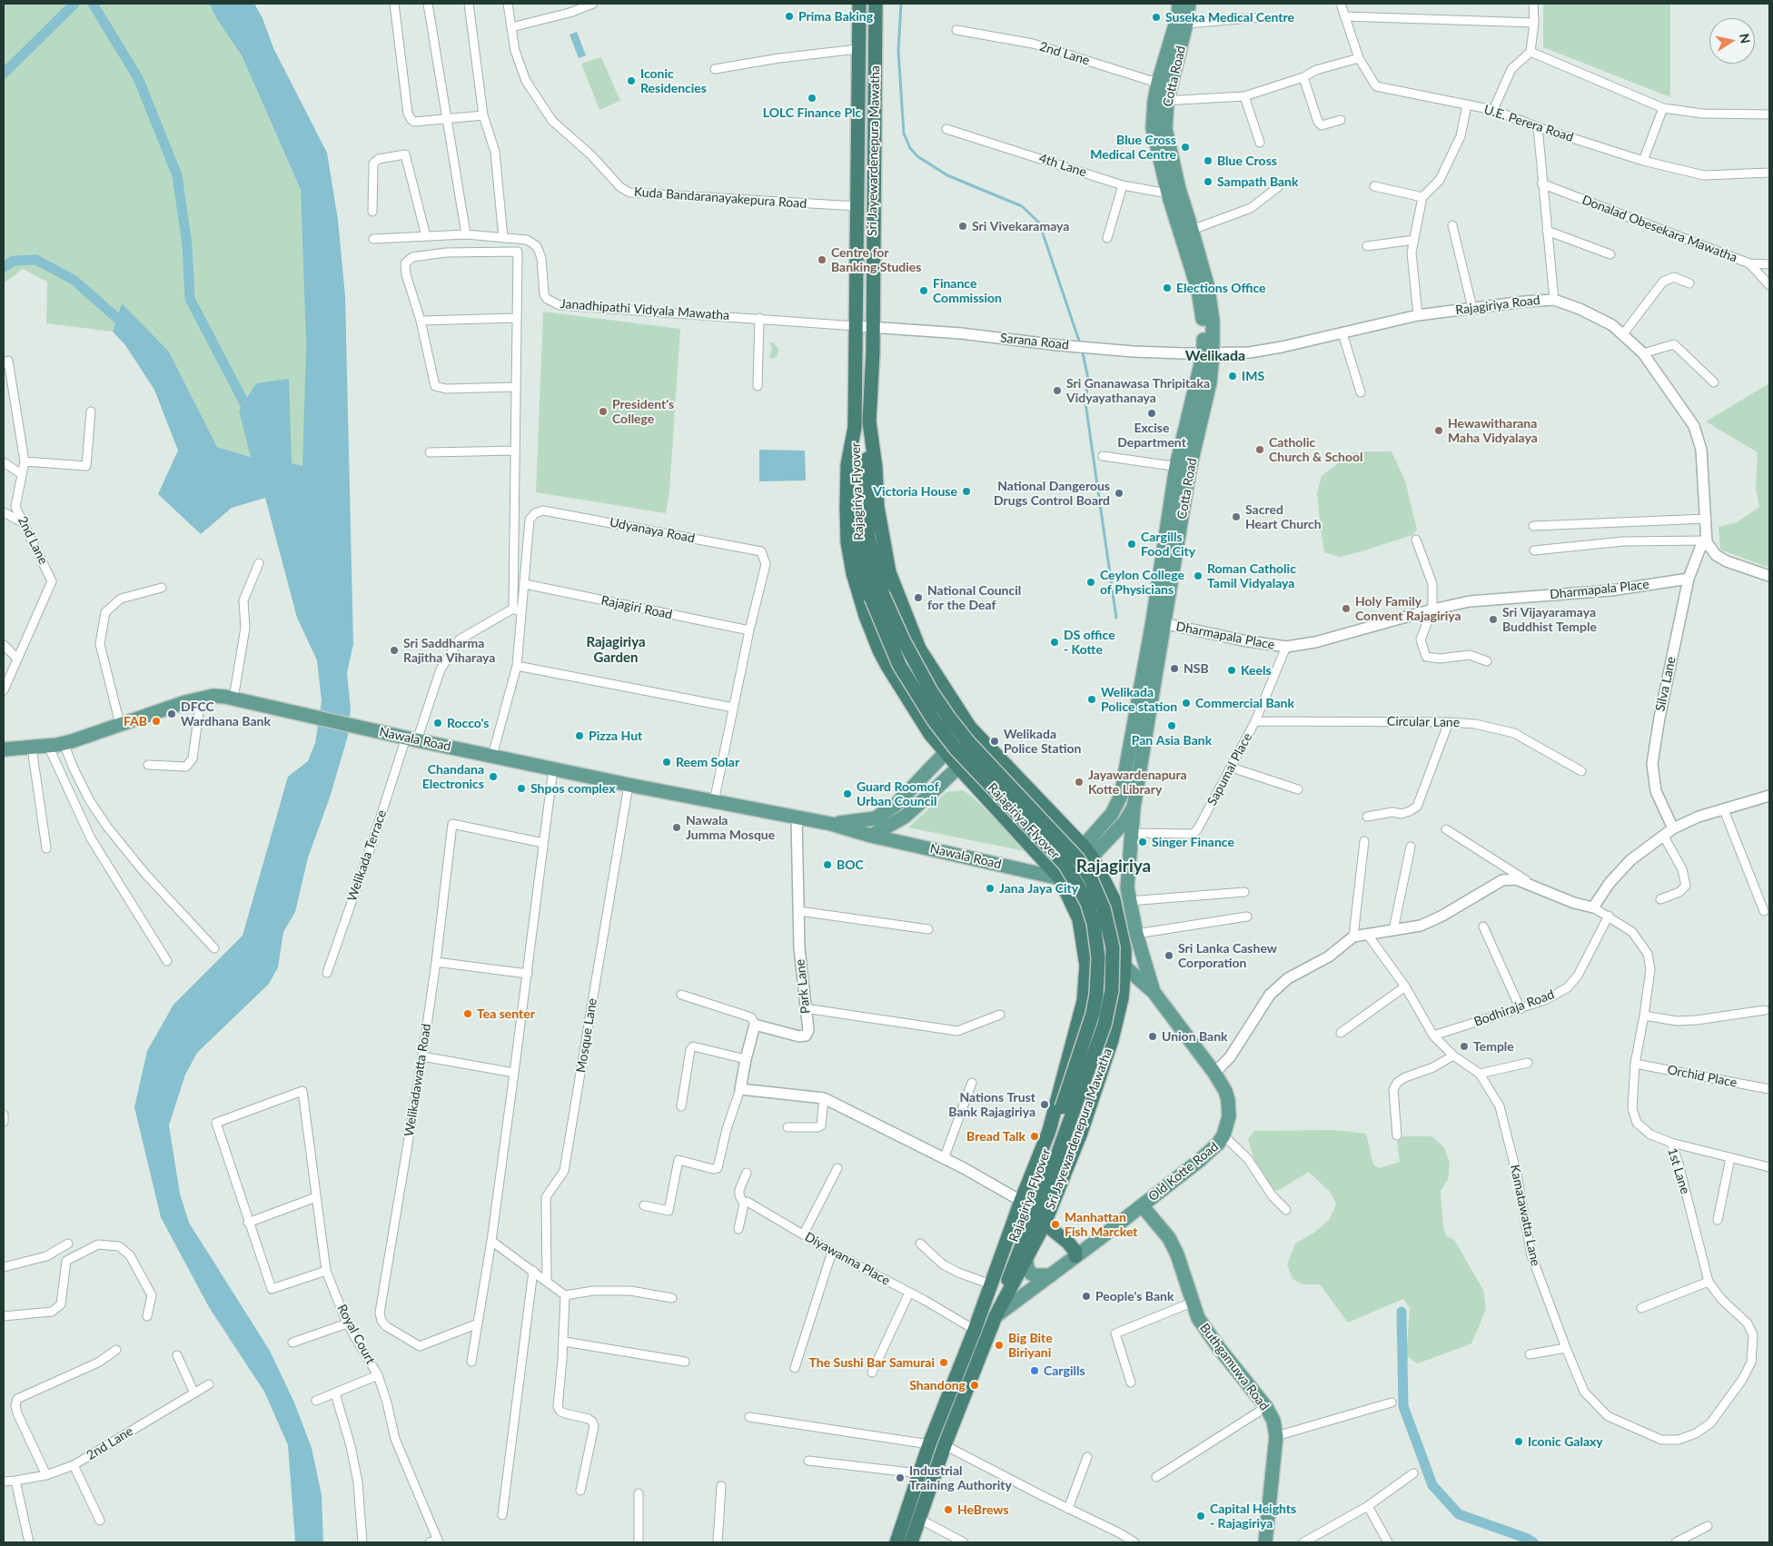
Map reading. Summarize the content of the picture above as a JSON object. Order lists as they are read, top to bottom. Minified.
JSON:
{"streets":{"highway":["Sri Jayewardenepura Mawatha","Rajagiriya Flyover"],"main road":["Cotta Road","Nawala Road","Old Kotte Road","Buthgamuwa Road"],"street":["2nd Lane","U.E. Perera Road","4th Lane","Kuda Bandaranayakepura Road","Donalad Obesekara Mawatha","Rajagiriya Road","Janadhipathi Vidyala Mawatha","Sarana Road","Udyanaya Road","Dharmapala Place","Rajagiri Road","Silva Lane","Circular Lane","Sapumal Place","Welikada Terrace","Park Lane","Bodhiraja Road","Mosque Lane","Orchid Place","Welikadawatta Road","1st Lane","Kamatawatta Lane","Diyawanna Place","Royal Court"]},"crossings":[["2nd Lane","Cotta Road"],["Cotta Road","Sri Jayewardenepura Mawatha"],["Cotta Road","4th Lane"],["Cotta Road","Rajagiriya Road"],["Cotta Road","Sarana Road"],["Cotta Road","Dharmapala Place"],["Cotta Road","Nawala Road"],["Cotta Road","Old Kotte Road"],["Sri Jayewardenepura Mawatha","Kuda Bandaranayakepura Road"],["Sri Jayewardenepura Mawatha","Janadhipathi Vidyala Mawatha"],["Sri Jayewardenepura Mawatha","Sarana Road"],["Sri Jayewardenepura Mawatha","Rajagiriya Flyover"],["Sri Jayewardenepura Mawatha","Nawala Road"],["Sri Jayewardenepura Mawatha","Old Kotte Road"],["Sri Jayewardenepura Mawatha","Diyawanna Place"],["Rajagiriya Road","Sarana Road"],["Rajagiriya Road","Silva Lane"],["Janadhipathi Vidyala Mawatha","Sarana Road"],["Rajagiriya Flyover","Old Kotte Road"],["Rajagiriya Flyover","Diyawanna Place"],["Udyanaya Road","Rajagiri Road"],["Udyanaya Road","Nawala Road"],["Dharmapala Place","Silva Lane"],["Dharmapala Place","Sapumal Place"],["Circular Lane","Sapumal Place"],["Nawala Road","Welikada Terrace"],["Nawala Road","Park Lane"],["Nawala Road","Mosque Lane"],["Sapumal Place","Old Kotte Road"],["Bodhiraja Road","1st Lane"],["Bodhiraja Road","Kamatawatta Lane"],["Orchid Place","1st Lane"],["1st Lane","Kamatawatta Lane"],["Old Kotte Road","Buthgamuwa Road"]],"districts":["Welikada","Rajagiriya Garden","Rajagiriya"],"places":["Prima Baking","Suseka Medical Centre","Iconic Residencies","LOLC Finance Plc","Blue Cross Medical Centre","Blue Cross","Sampath Bank","Sri Vivekaramaya","Centre for Banking Studies","Elections Office","Finance Commission","IMS","Sri Gnanawasa Thripitaka Vidyayathanaya","President's College","Excise Department","Hewawitharana Maha Vidyalaya","Catholic Church & School","Victoria House","National Dangerous Drugs Control Board","Sacred Heart Church","Cargills Food City","Roman Catholic Tamil Vidyalaya","Ceylon College of Physicians","National Council for the Deaf","Holy Family Convent Rajagiriya","Sri Vijayaramaya Buddhist Temple","DS office - Kotte","Sri Saddharma Rajitha Viharaya","NSB","Keels","Welikada Police station","Commercial Bank","DFCC Wardhana Bank","FAB","Rocco's","Pan Asia Bank","Pizza Hut","Welikada Police Station","Reem Solar","Chandana Electronics","Jayawardenapura Kotte Library","Shpos complex","Guard Roomof Urban Council","Nawala Jumma Mosque","Singer Finance","BOC","Jana Jaya City","Sri Lanka Cashew Corporation","Tea senter","Union Bank","Temple","Nations Trust Bank Rajagiriya","Bread Talk","Manhattan Fish Marcket","People's Bank","Big Bite Biriyani","The Sushi Bar Samurai","Cargills","Shandong","Iconic Galaxy","Industrial Training Authority","HeBrews","Capital Heights - Rajagiriya"],"north":"right"}
